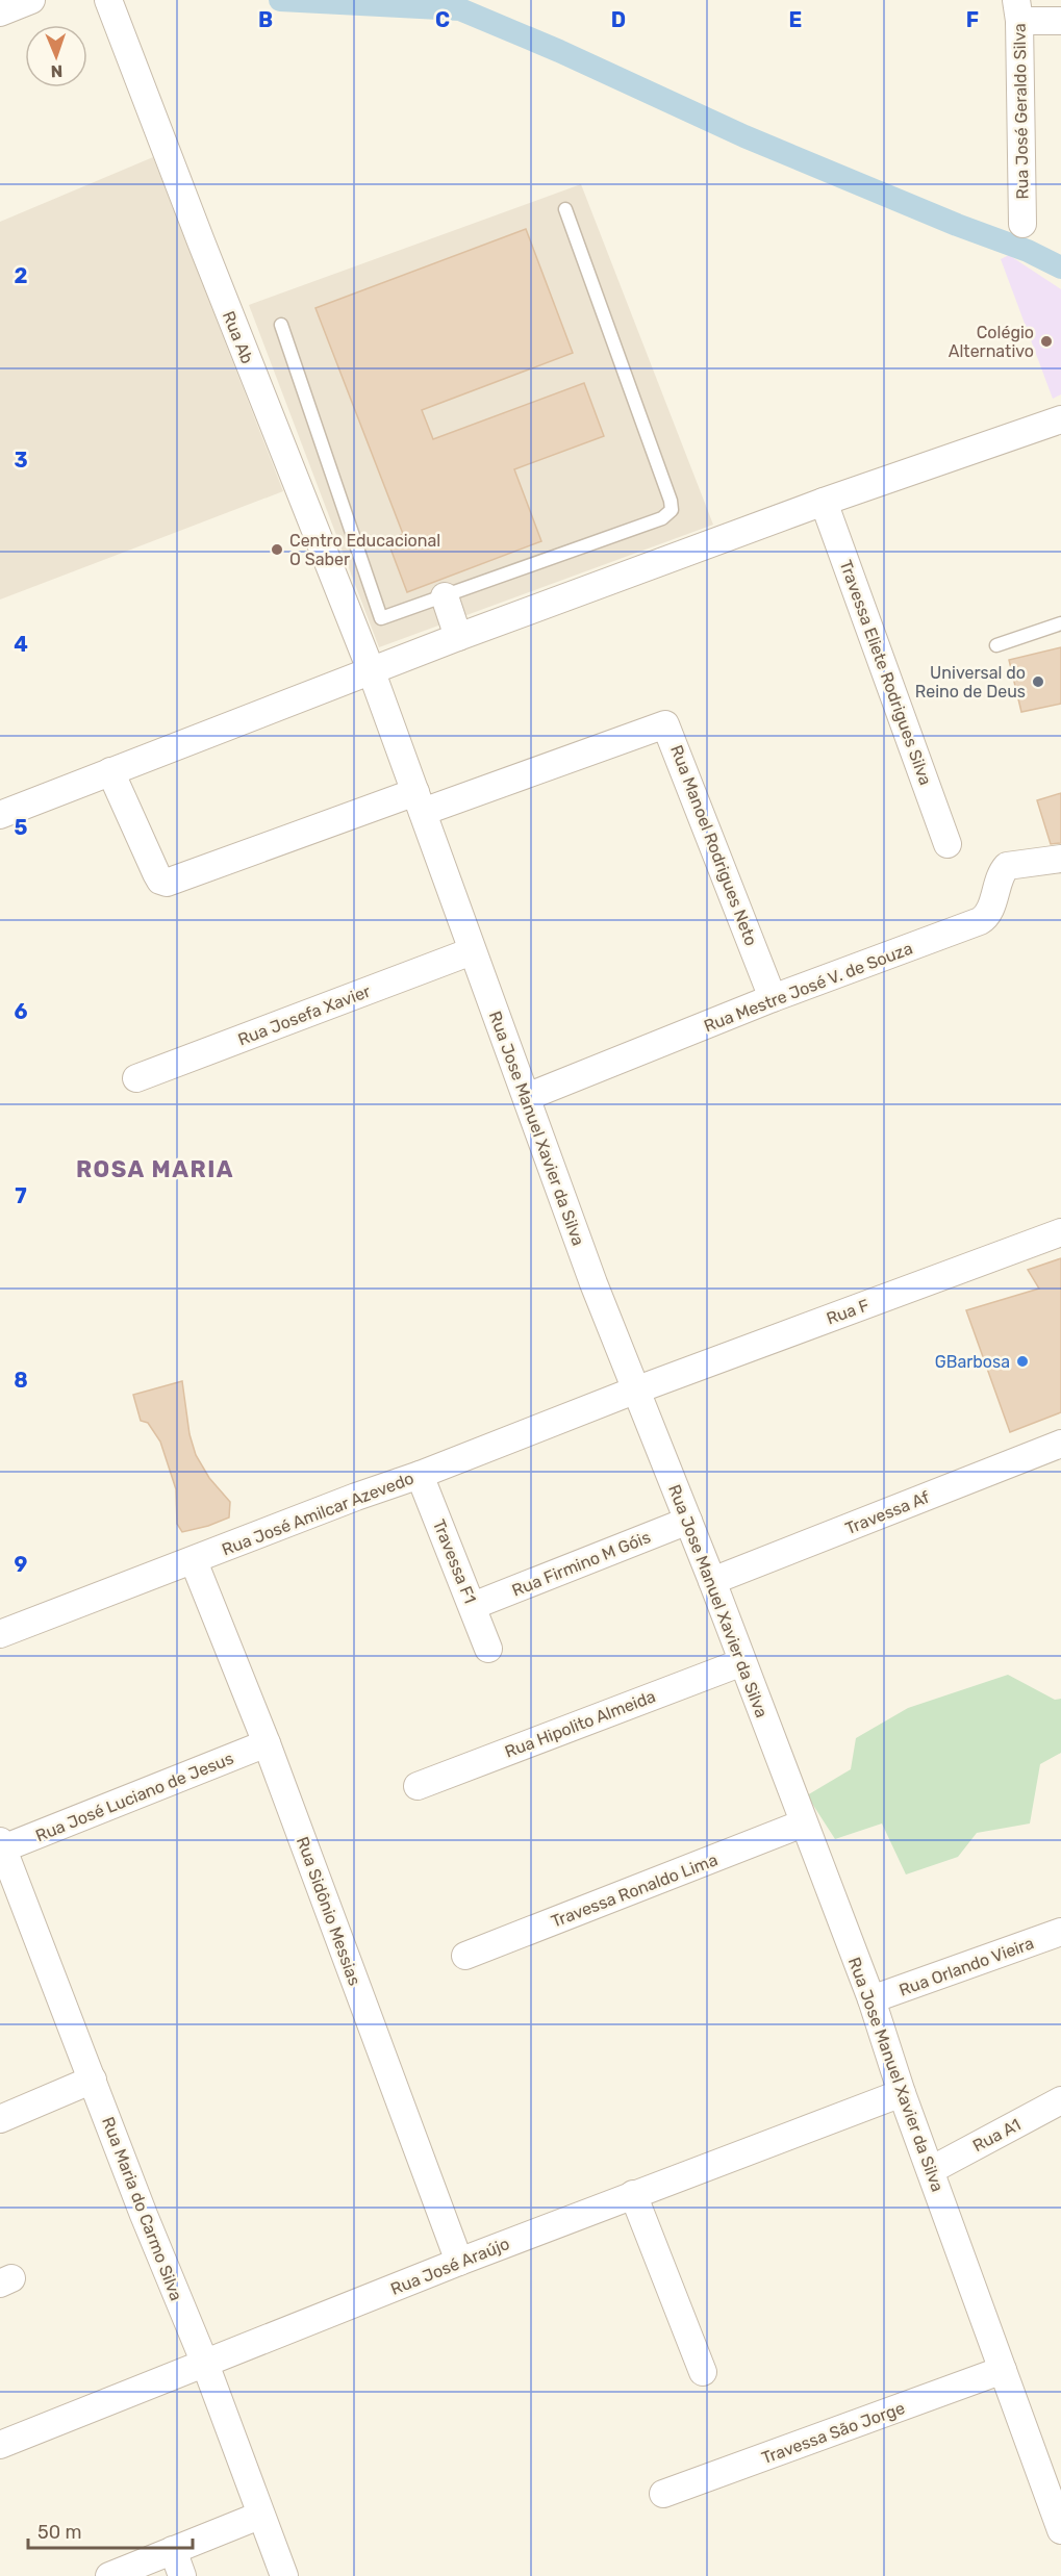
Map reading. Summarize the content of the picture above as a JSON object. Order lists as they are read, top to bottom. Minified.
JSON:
{"streets":{"street":["Rua José Geraldo Silva","Rua Ab","Travessa Eliete Rodrigues Silva","Rua Manoel Rodrigues Neto","Rua Mestre José V. de Souza","Rua Josefa Xavier","Rua Jose Manuel Xavier da Silva","Rua F","Travessa Af","Rua José Amilcar Azevedo","Travessa F1","Rua Firmino M Góis","Rua Hipolito Almeida","Rua José Luciano de Jesus","Travessa Ronaldo Lima","Rua Sidônio Messias","Rua Orlando Vieira","Rua A1","Rua Maria do Carmo Silva","Rua José Araújo","Travessa São Jorge"]},"crossings":[["Rua Ab","Rua Jose Manuel Xavier da Silva"],["Rua Manoel Rodrigues Neto","Rua Mestre José V. de Souza"],["Rua Manoel Rodrigues Neto","Rua Jose Manuel Xavier da Silva"],["Rua Mestre José V. de Souza","Rua Jose Manuel Xavier da Silva"],["Rua Josefa Xavier","Rua Jose Manuel Xavier da Silva"],["Rua Jose Manuel Xavier da Silva","Rua F"],["Rua Jose Manuel Xavier da Silva","Travessa Af"],["Rua Jose Manuel Xavier da Silva","Rua José Amilcar Azevedo"],["Rua Jose Manuel Xavier da Silva","Rua Firmino M Góis"],["Rua Jose Manuel Xavier da Silva","Rua Hipolito Almeida"],["Rua Jose Manuel Xavier da Silva","Travessa Ronaldo Lima"],["Rua Jose Manuel Xavier da Silva","Rua Orlando Vieira"],["Rua Jose Manuel Xavier da Silva","Rua A1"],["Rua Jose Manuel Xavier da Silva","Rua José Araújo"],["Rua Jose Manuel Xavier da Silva","Travessa São Jorge"],["Rua F","Rua José Amilcar Azevedo"],["Rua José Amilcar Azevedo","Travessa F1"],["Rua José Amilcar Azevedo","Rua Sidônio Messias"],["Travessa F1","Rua Firmino M Góis"],["Rua José Luciano de Jesus","Rua Sidônio Messias"],["Rua José Luciano de Jesus","Rua Maria do Carmo Silva"],["Rua Sidônio Messias","Rua José Araújo"],["Rua Maria do Carmo Silva","Rua José Araújo"]],"districts":["ROSA MARIA"],"places":["Colégio Alternativo","Centro Educacional O Saber","Universal do Reino de Deus","GBarbosa"],"scale_bar":"50 m","north":"bottom","grid":{"columns":["B","C","D","E","F"],"rows":["2","3","4","5","6","7","8","9"]}}
